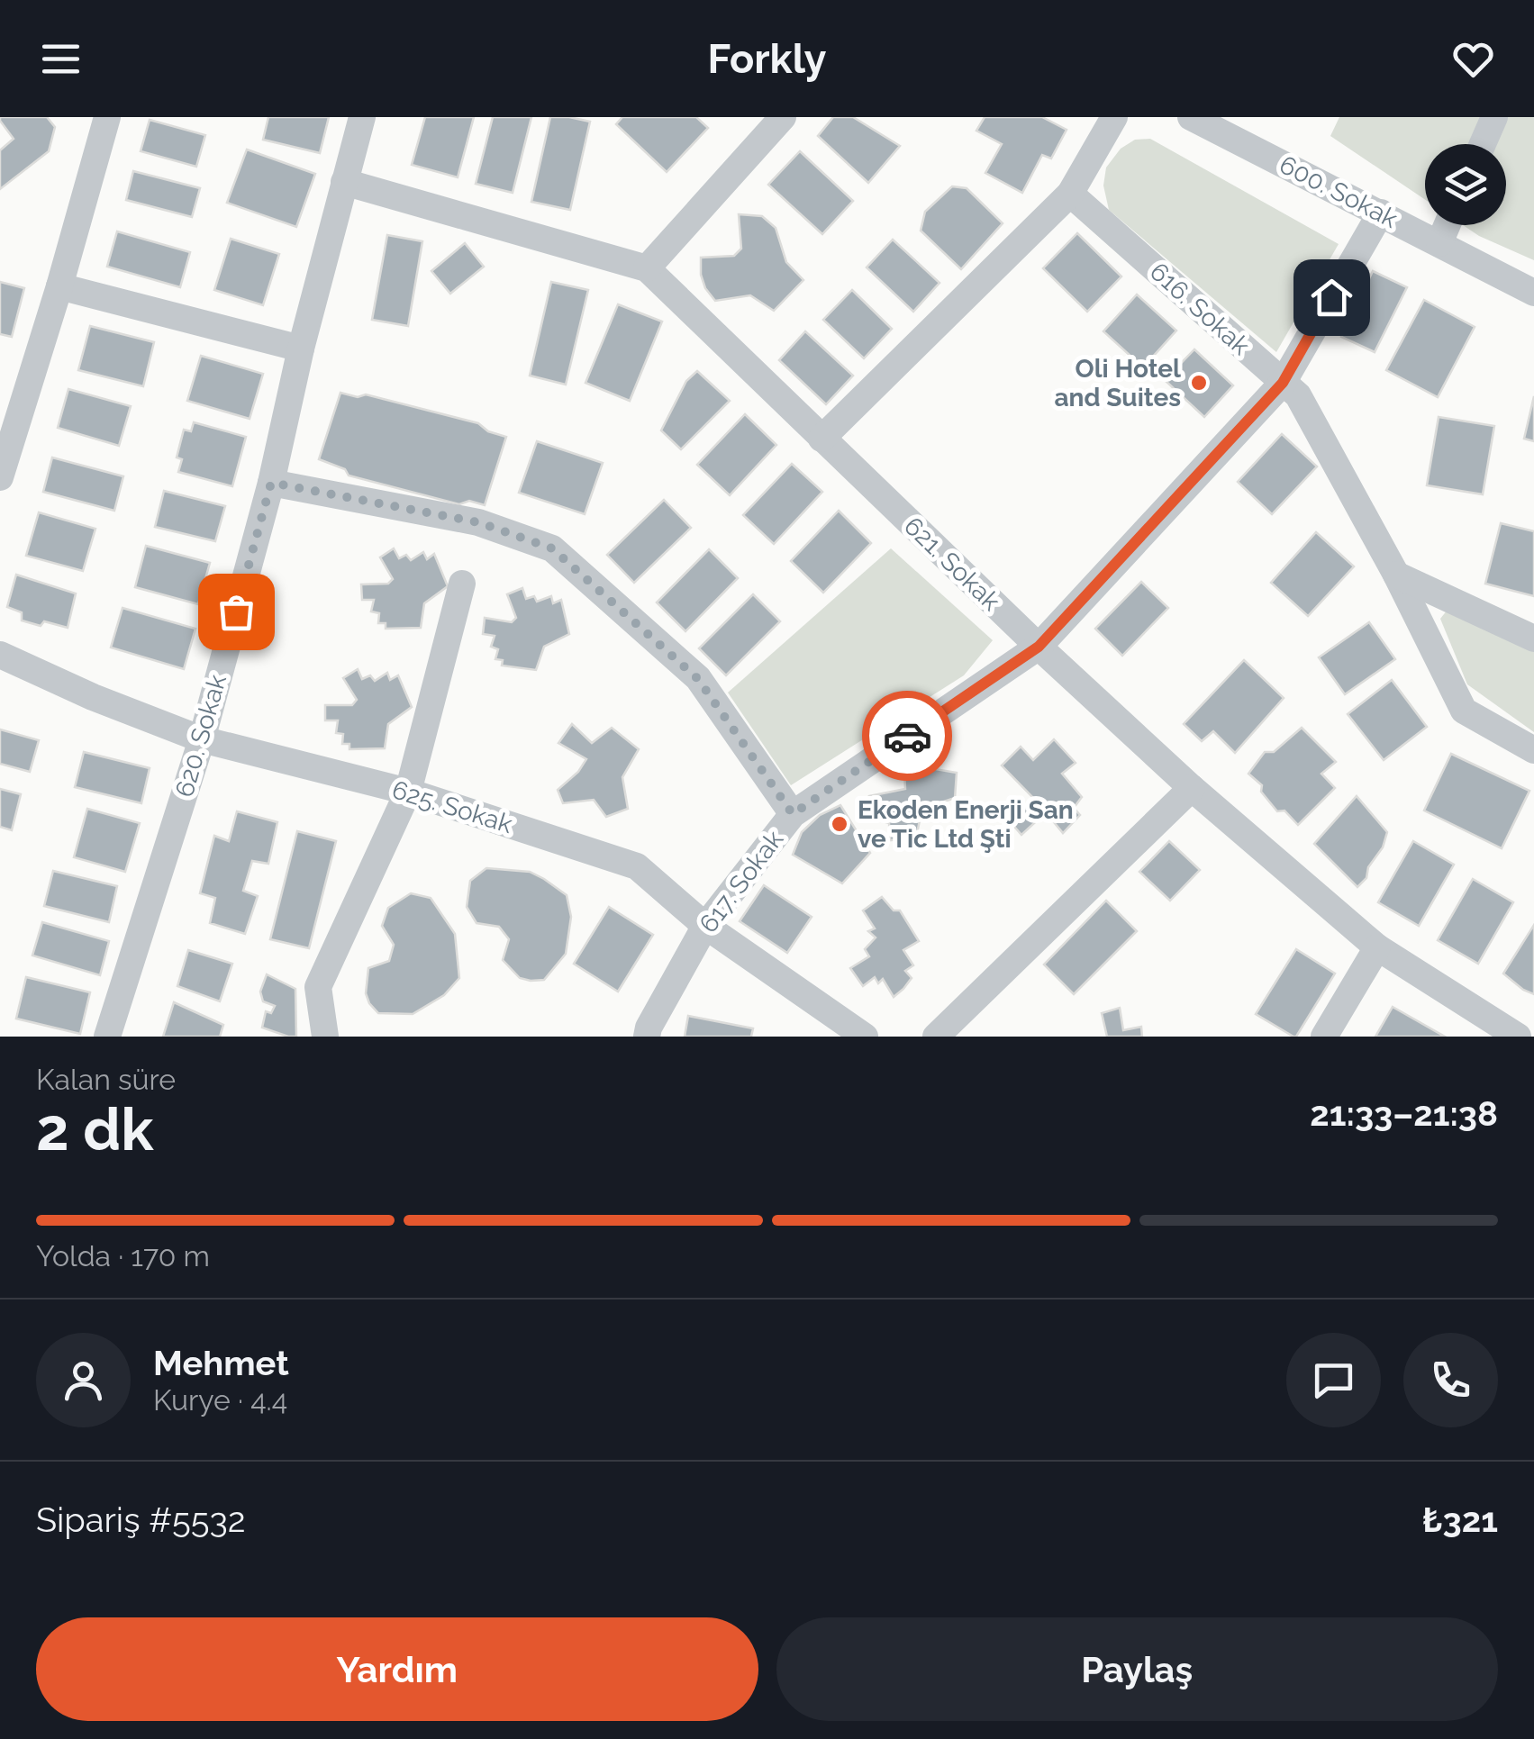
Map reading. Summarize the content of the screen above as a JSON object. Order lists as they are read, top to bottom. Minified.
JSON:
{"streets":{"street":["600. Sokak","616. Sokak","621. Sokak","620. Sokak","625. Sokak","617. Sokak"]},"crossings":[["600. Sokak","617. Sokak"],["616. Sokak","617. Sokak"],["621. Sokak","620. Sokak"],["621. Sokak","617. Sokak"],["620. Sokak","625. Sokak"],["625. Sokak","617. Sokak"]],"places":["Oli Hotel and Suites","Ekoden Enerji San ve Tic Ltd Şti"],"page":{"header":"Forkly","heading":["2 dk","Kalan süre","21:33–21:38"],"panel":["Mehmet","Kurye · 4.4","Sipariş #5532","₺321"],"bar":"Yolda · 170 m","buttons":["Yardım","Paylaş"]}}
